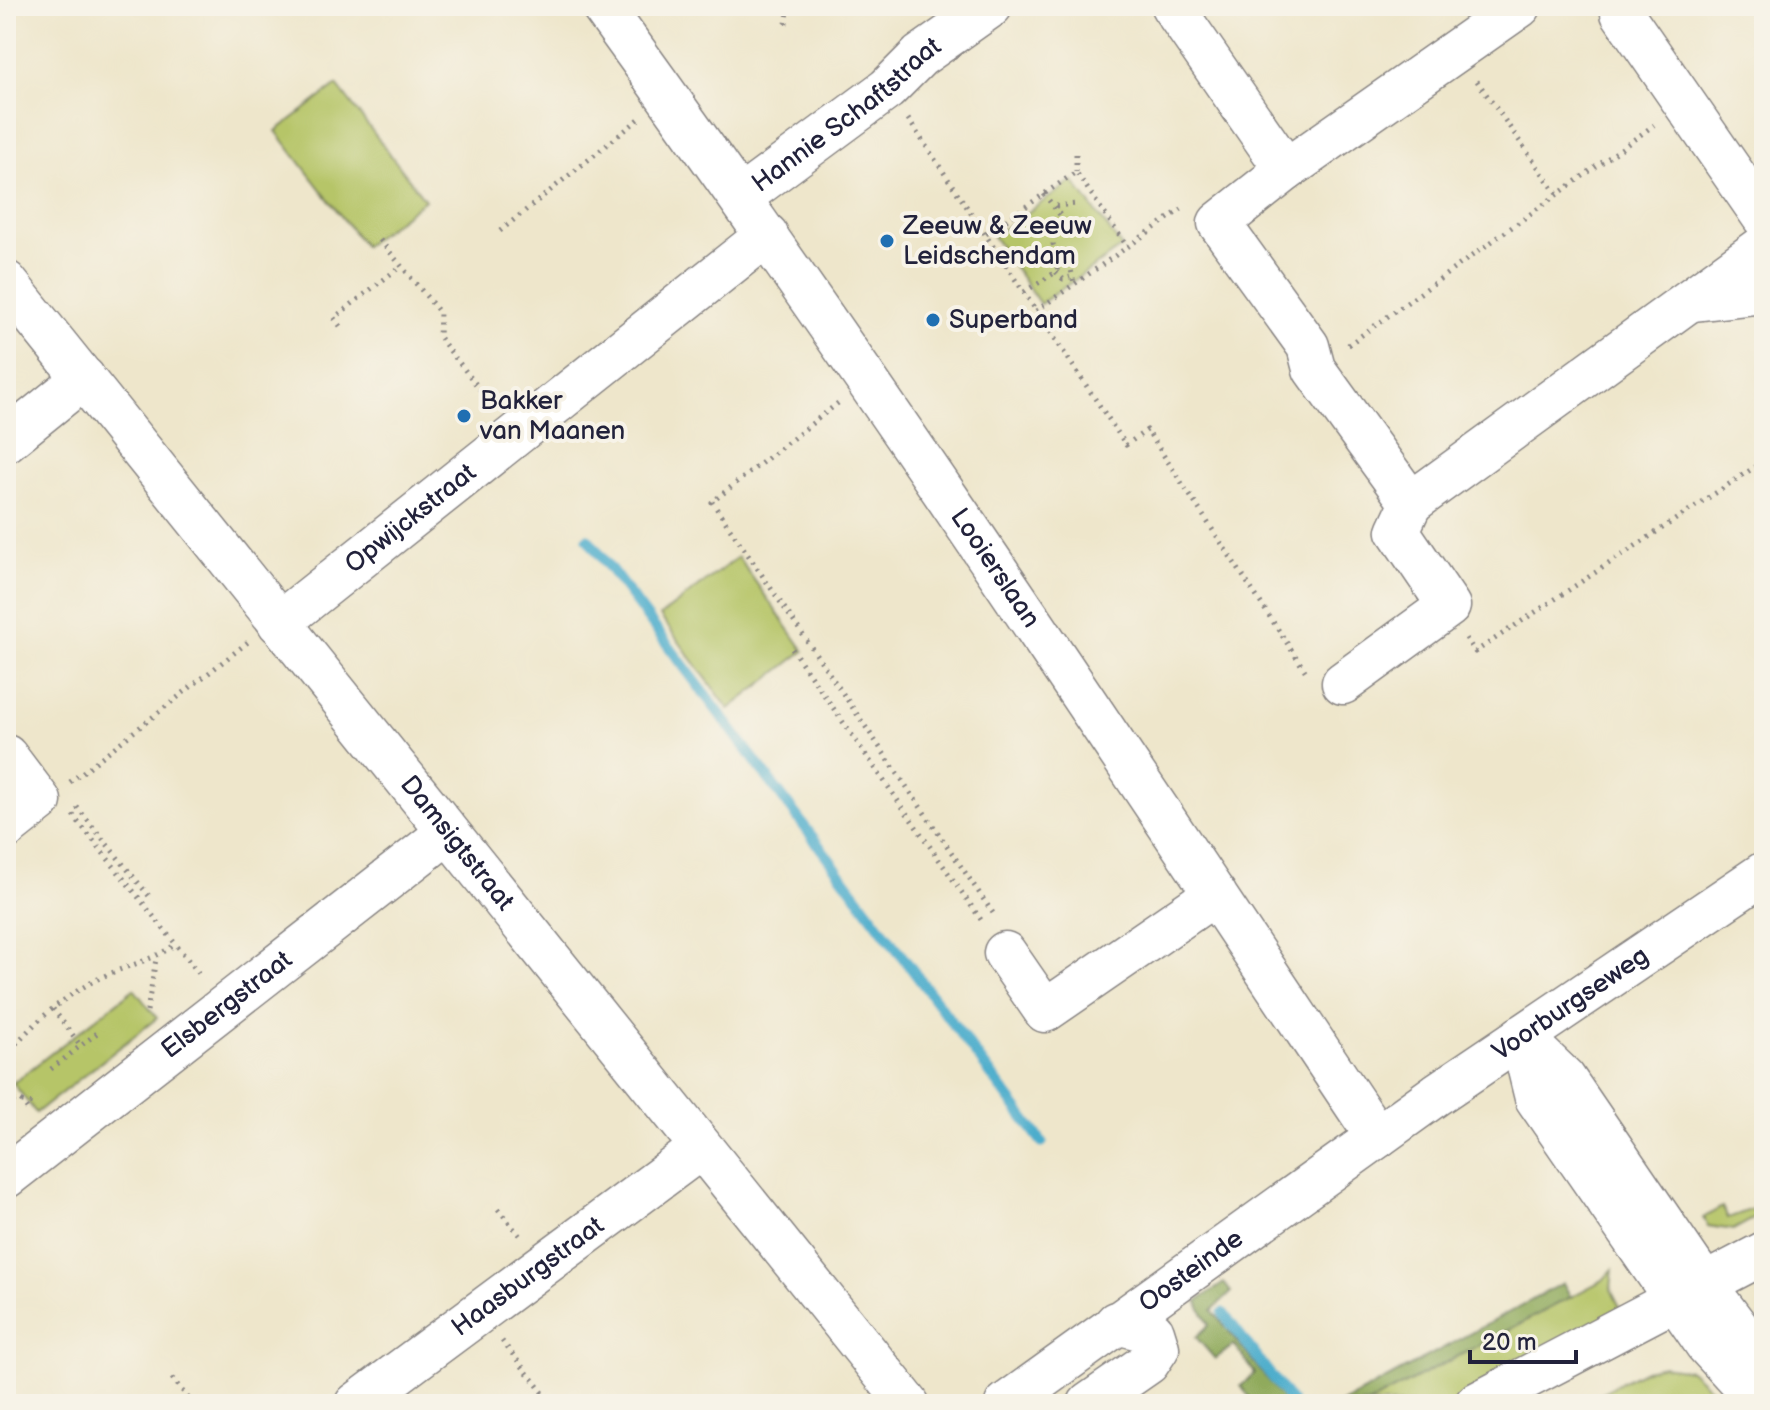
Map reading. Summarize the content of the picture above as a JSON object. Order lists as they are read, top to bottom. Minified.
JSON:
{"streets":{"street":["Hannie Schaftstraat","Opwijckstraat","Looierslaan","Damsigtstraat","Voorburgseweg","Elsbergstraat","Oosteinde","Haasburgstraat"]},"crossings":[["Hannie Schaftstraat","Looierslaan"],["Opwijckstraat","Looierslaan"],["Opwijckstraat","Damsigtstraat"],["Looierslaan","Voorburgseweg"],["Looierslaan","Oosteinde"],["Damsigtstraat","Elsbergstraat"],["Damsigtstraat","Haasburgstraat"],["Voorburgseweg","Oosteinde"]],"places":["Zeeuw & Zeeuw Leidschendam","Superband","Bakker van Maanen"],"scale_bar":"20 m"}
